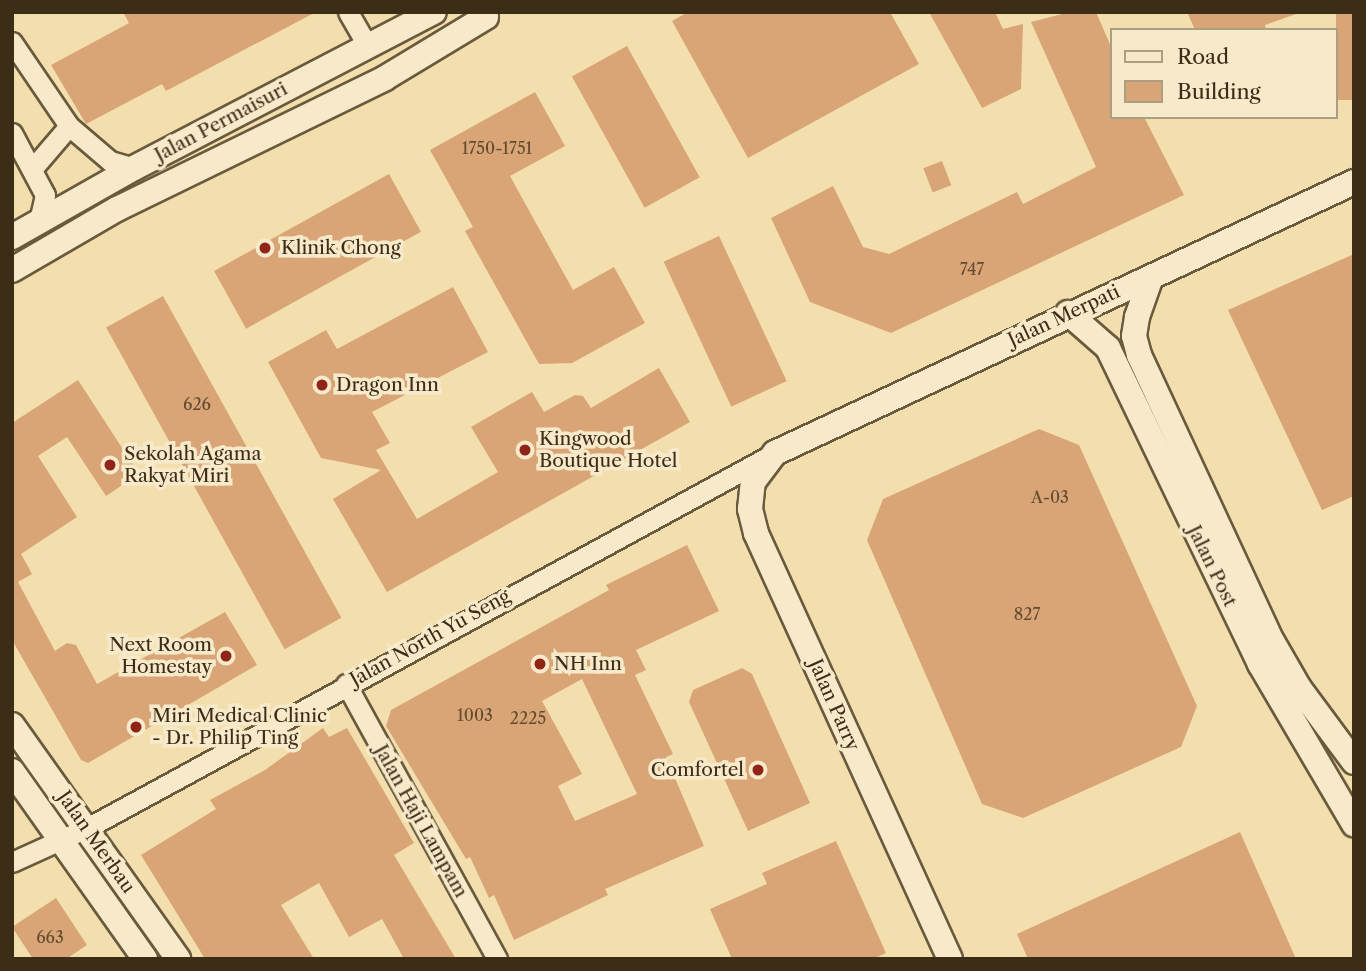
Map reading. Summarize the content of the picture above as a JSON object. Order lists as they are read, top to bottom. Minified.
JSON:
{"streets":{"street":["Jalan Permaisuri","Jalan Merpati","Jalan Post","Jalan North Yu Seng","Jalan Parry","Jalan Haji Lampam","Jalan Merbau"]},"crossings":[["Jalan Merpati","Jalan Post"],["Jalan Merpati","Jalan North Yu Seng"],["Jalan Merpati","Jalan Parry"],["Jalan North Yu Seng","Jalan Parry"],["Jalan North Yu Seng","Jalan Haji Lampam"],["Jalan North Yu Seng","Jalan Merbau"]],"places":["Klinik Chong","Dragon Inn","Kingwood Boutique Hotel","Sekolah Agama Rakyat Miri","Next Room Homestay","NH Inn","Miri Medical Clinic - Dr. Philip Ting","Comfortel"],"house_numbers":["1750-1751","747","626","A-03","827","1003","2225","663"],"legend":["Road","Building"]}
